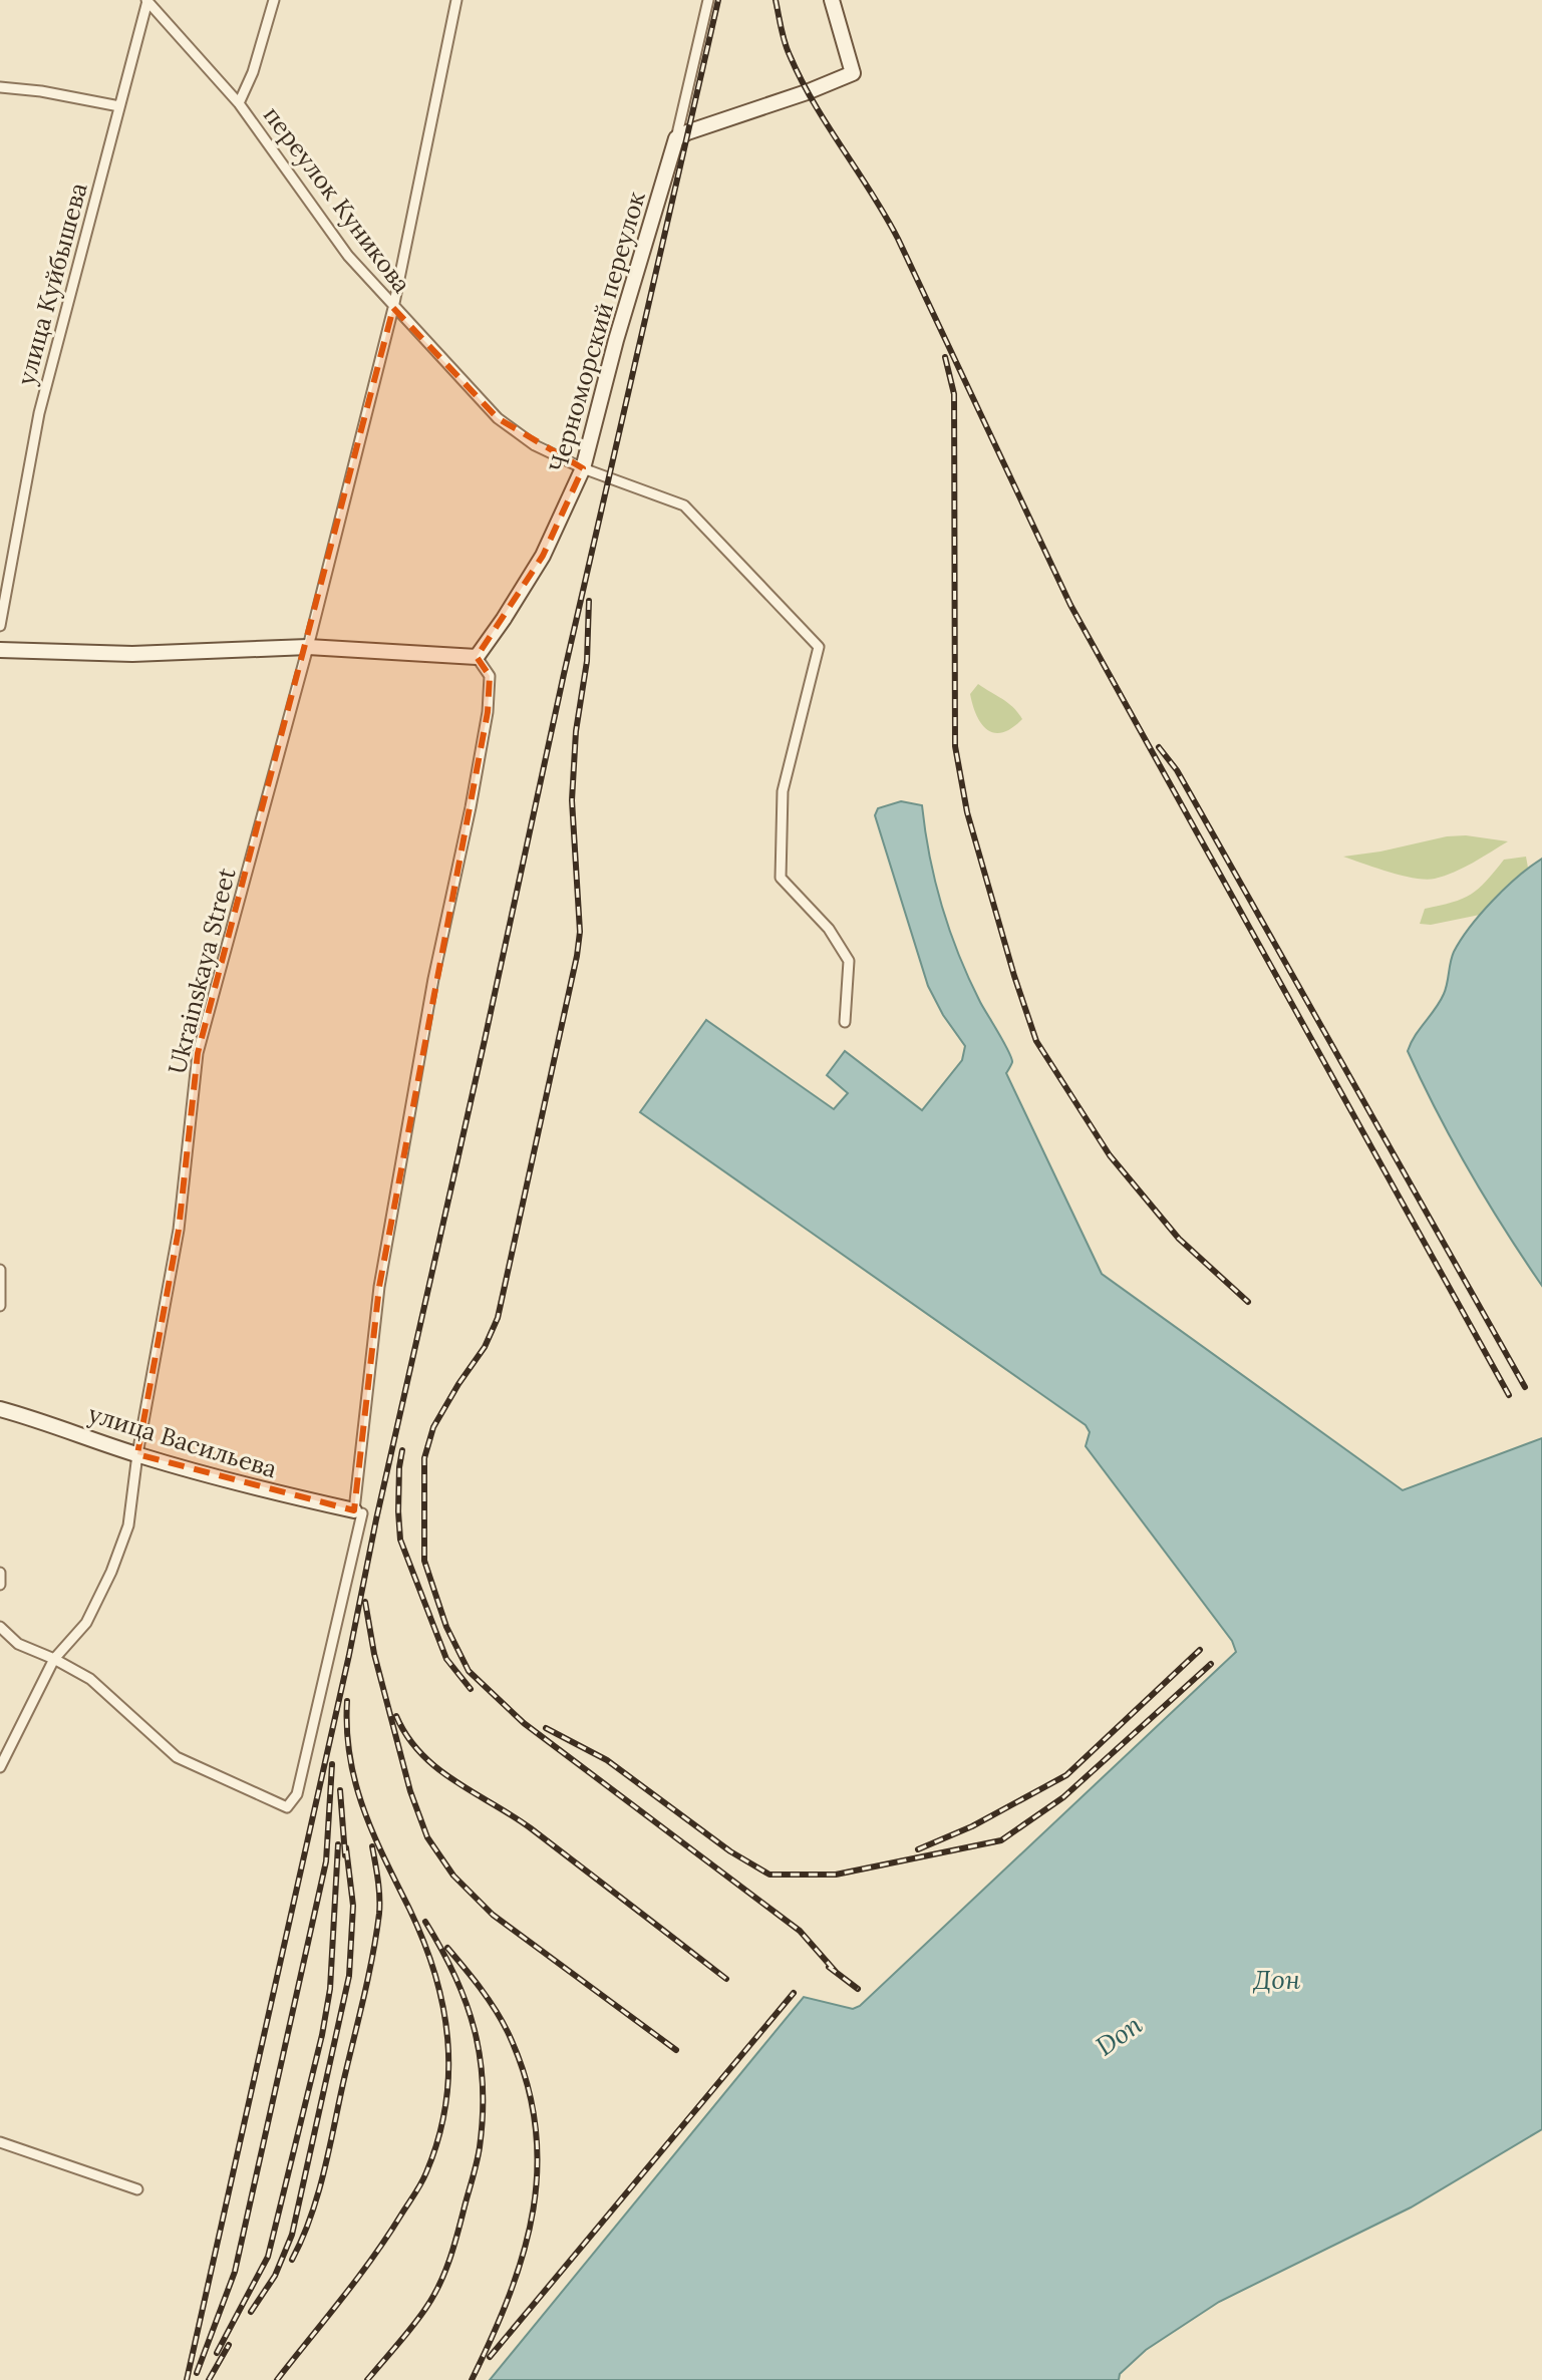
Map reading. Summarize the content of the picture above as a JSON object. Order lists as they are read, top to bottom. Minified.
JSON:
{"streets":{"street":["переулок Куникова","улица Куйбышева","Черноморский переулок","Ukrainskaya Street","улица Васильева"]},"crossings":[["переулок Куникова","улица Куйбышева"],["переулок Куникова","Черноморский переулок"],["переулок Куникова","Ukrainskaya Street"],["Ukrainskaya Street","улица Васильева"]],"water":["Дон","Don"]}
